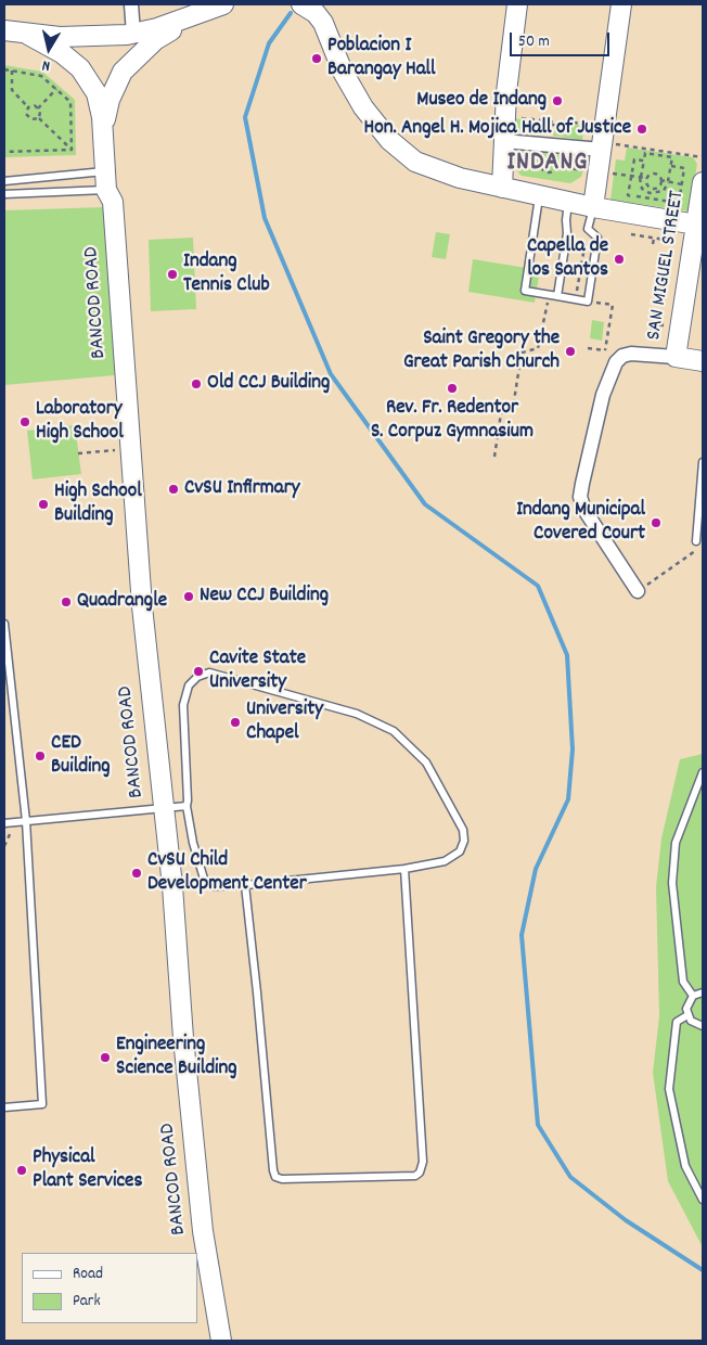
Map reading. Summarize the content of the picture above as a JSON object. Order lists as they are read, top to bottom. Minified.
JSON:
{"streets":{"street":["SAN MIGUEL STREET","BANCOD ROAD"]},"districts":["INDANG"],"places":["Poblacion I Barangay Hall","Museo de Indang","Hon. Angel H. Mojica Hall of Justice","Capella de los Santos","Indang Tennis Club","Saint Gregory the Great Parish Church","Old CCJ Building","Rev. Fr. Redentor S. Corpuz Gymnasium","Laboratory High School","CvSU Infirmary","High School Building","Indang Municipal Covered Court","New CCJ Building","Quadrangle","Cavite State University","University Chapel","CED Building","CvSU Child Development Center","Engineering Science Building","Physical Plant Services"],"legend":["Road","Park"],"scale_bar":"50 m","north":"bottom"}
